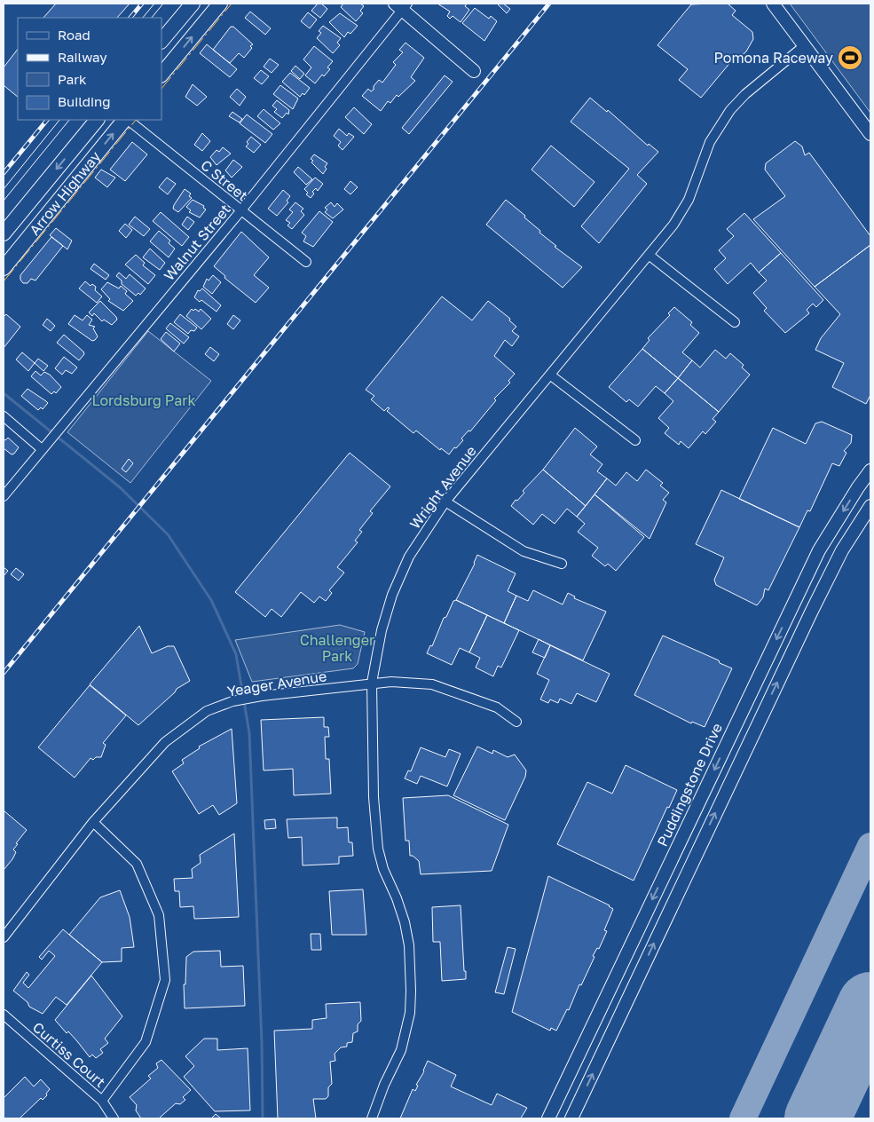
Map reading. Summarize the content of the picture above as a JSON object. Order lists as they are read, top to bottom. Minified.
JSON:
{"streets":{"main road":["Arrow Highway"],"street":["C Street","Walnut Street","Wright Avenue","Yeager Avenue","Puddingstone Drive","Curtiss Court"]},"crossings":[["C Street","Walnut Street"],["Wright Avenue","Yeager Avenue"]],"parks":["Lordsburg Park","Challenger Park"],"places":{"sports":["Pomona Raceway"]},"legend":["Road","Railway","Park","Building"]}
